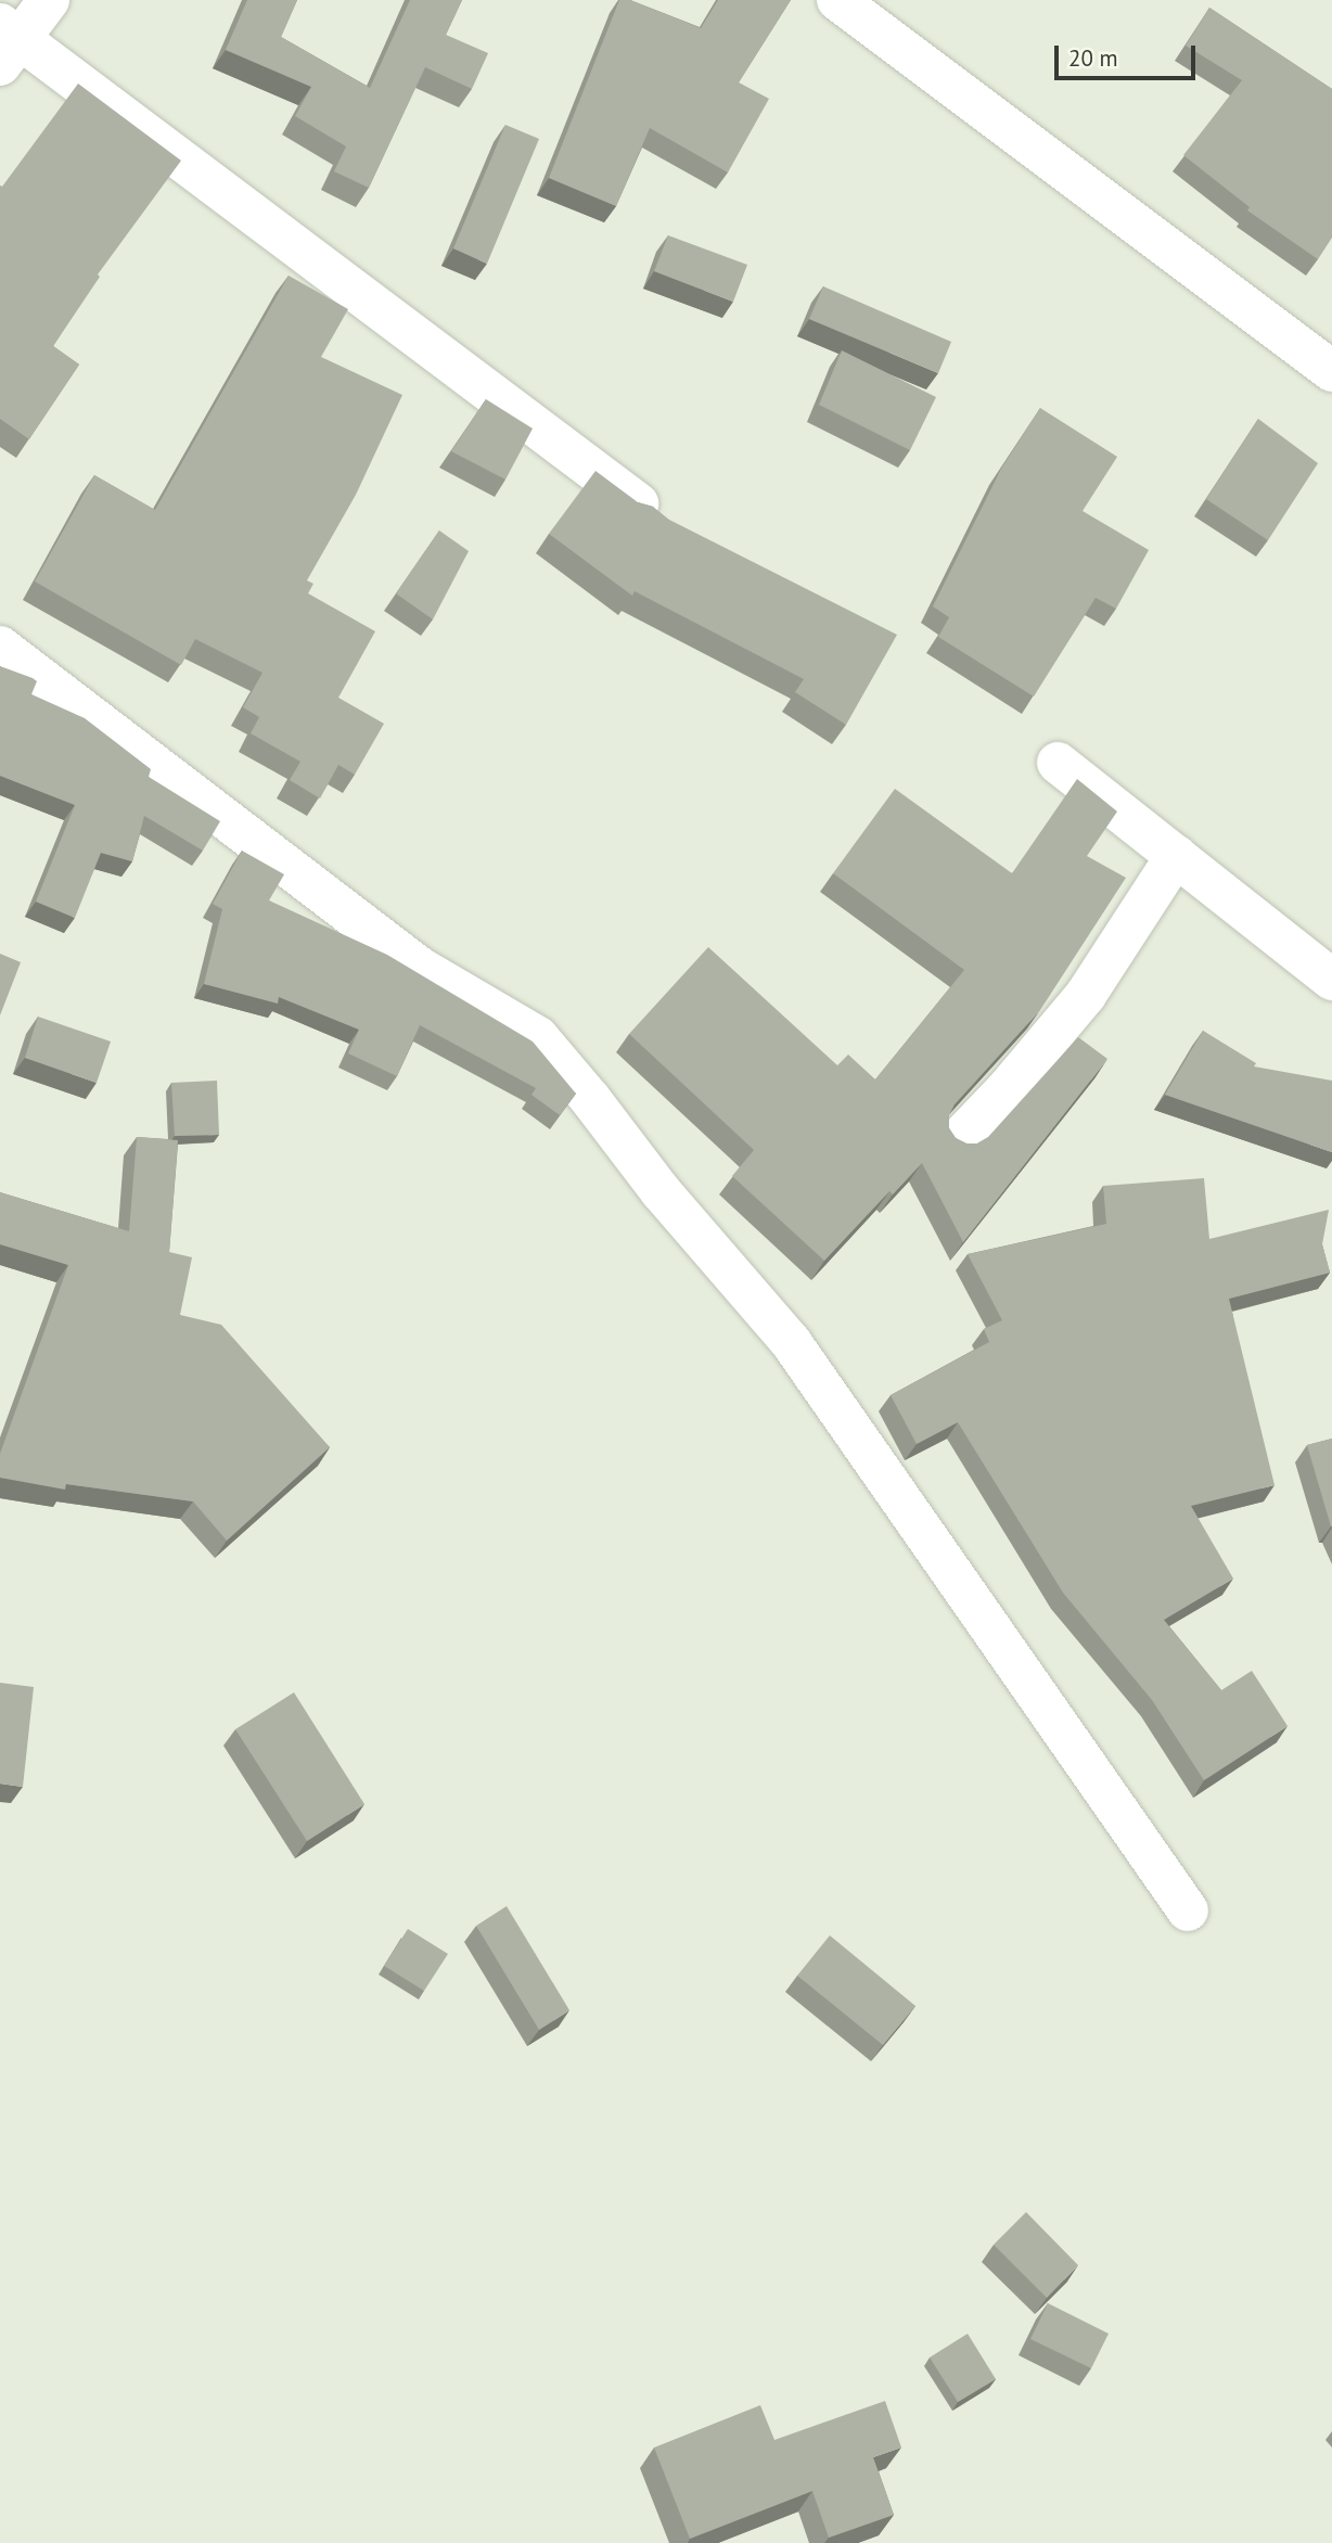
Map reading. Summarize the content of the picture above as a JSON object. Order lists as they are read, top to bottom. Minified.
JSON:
{"scale_bar":"20 m"}
